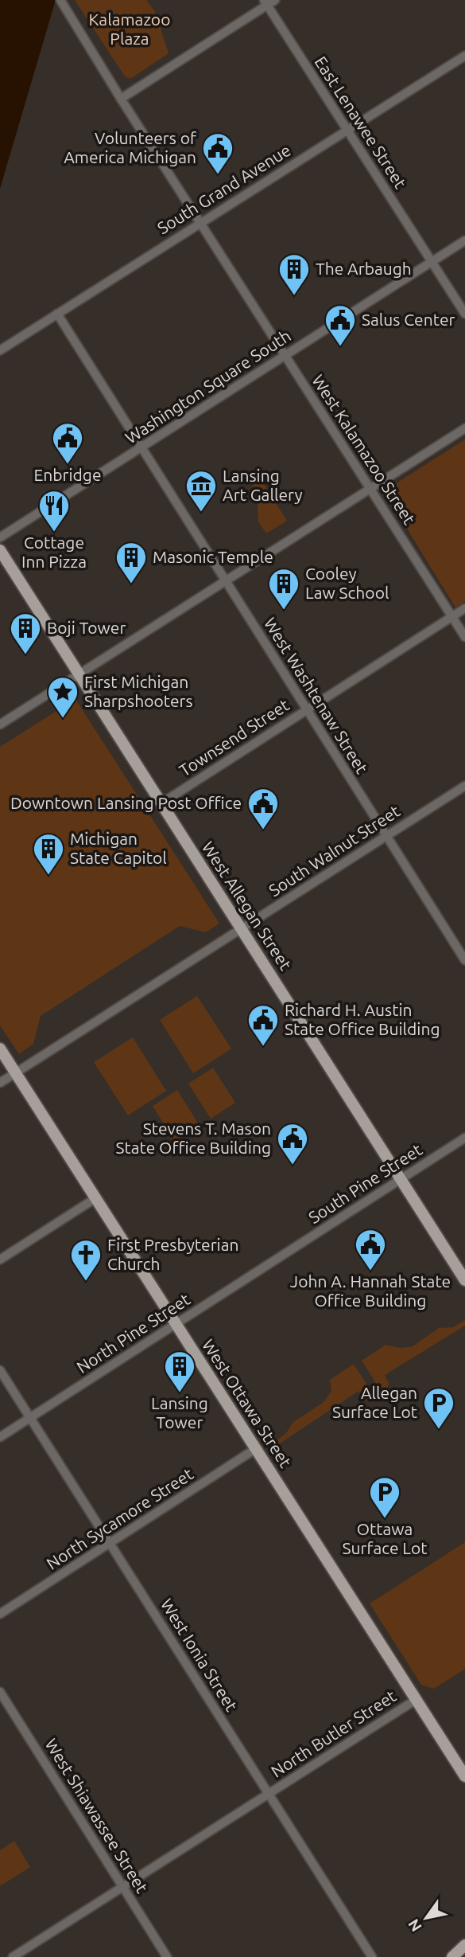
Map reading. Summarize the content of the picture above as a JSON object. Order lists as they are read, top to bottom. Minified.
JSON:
{"streets":{"main road":["West Allegan Street","West Ottawa Street"],"street":["East Lenawee Street","South Grand Avenue","Washington Square South","West Kalamazoo Street","West Washtenaw Street","Townsend Street","South Walnut Street","South Pine Street","North Pine Street","North Sycamore Street","West Ionia Street","North Butler Street","West Shiawassee Street"]},"crossings":[["East Lenawee Street","South Grand Avenue"],["East Lenawee Street","Washington Square South"],["South Grand Avenue","West Kalamazoo Street"],["South Grand Avenue","West Washtenaw Street"],["Washington Square South","West Kalamazoo Street"],["Washington Square South","West Washtenaw Street"],["West Kalamazoo Street","Townsend Street"],["West Washtenaw Street","Townsend Street"],["West Washtenaw Street","South Walnut Street"],["Townsend Street","West Allegan Street"],["South Walnut Street","West Allegan Street"],["South Walnut Street","West Ottawa Street"],["West Allegan Street","South Pine Street"],["South Pine Street","North Pine Street"],["North Pine Street","West Ottawa Street"],["North Pine Street","West Ionia Street"],["West Ottawa Street","North Sycamore Street"],["West Ottawa Street","North Butler Street"],["North Sycamore Street","West Ionia Street"],["West Ionia Street","North Butler Street"],["North Butler Street","West Shiawassee Street"]],"parks":["Kalamazoo Plaza"],"places":{"public building":["Volunteers of America Michigan","Salus Center","Enbridge","Downtown Lansing Post Office","Richard H. Austin State Office Building","Stevens T. Mason State Office Building","John A. Hannah State Office Building"],"building":["The Arbaugh","Masonic Temple","Cooley Law School","Boji Tower","Michigan State Capitol","Lansing Tower"],"museum":["Lansing Art Gallery"],"restaurant":["Cottage Inn Pizza"],"place":["First Michigan Sharpshooters"],"church":["First Presbyterian Church"],"parking":["Allegan Surface Lot","Ottawa Surface Lot"]},"north":"bottom left"}
